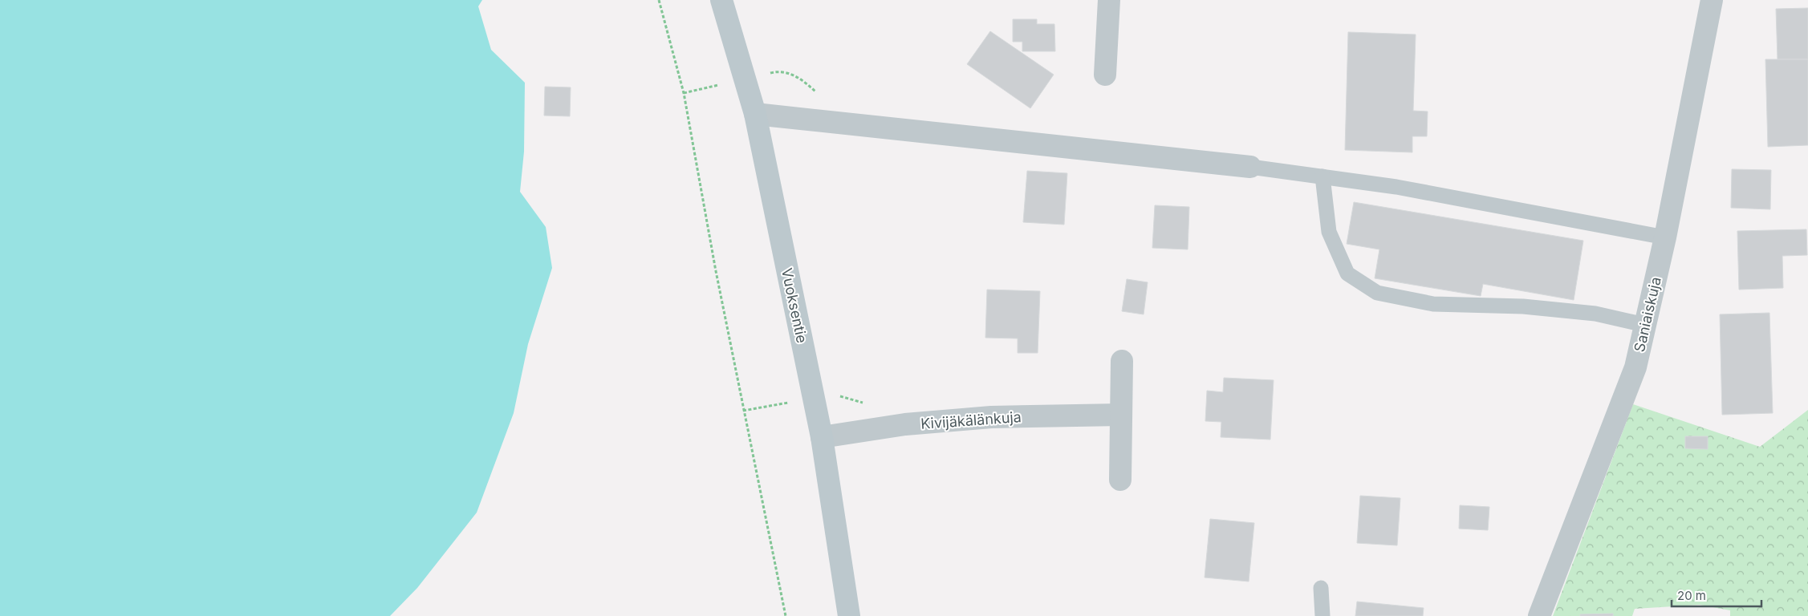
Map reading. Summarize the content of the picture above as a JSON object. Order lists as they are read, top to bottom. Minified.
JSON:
{"streets":{"street":["Vuoksentie","Saniaiskuja","Kivijäkälänkuja"]},"crossings":[["Vuoksentie","Kivijäkälänkuja"]],"scale_bar":"20 m"}
